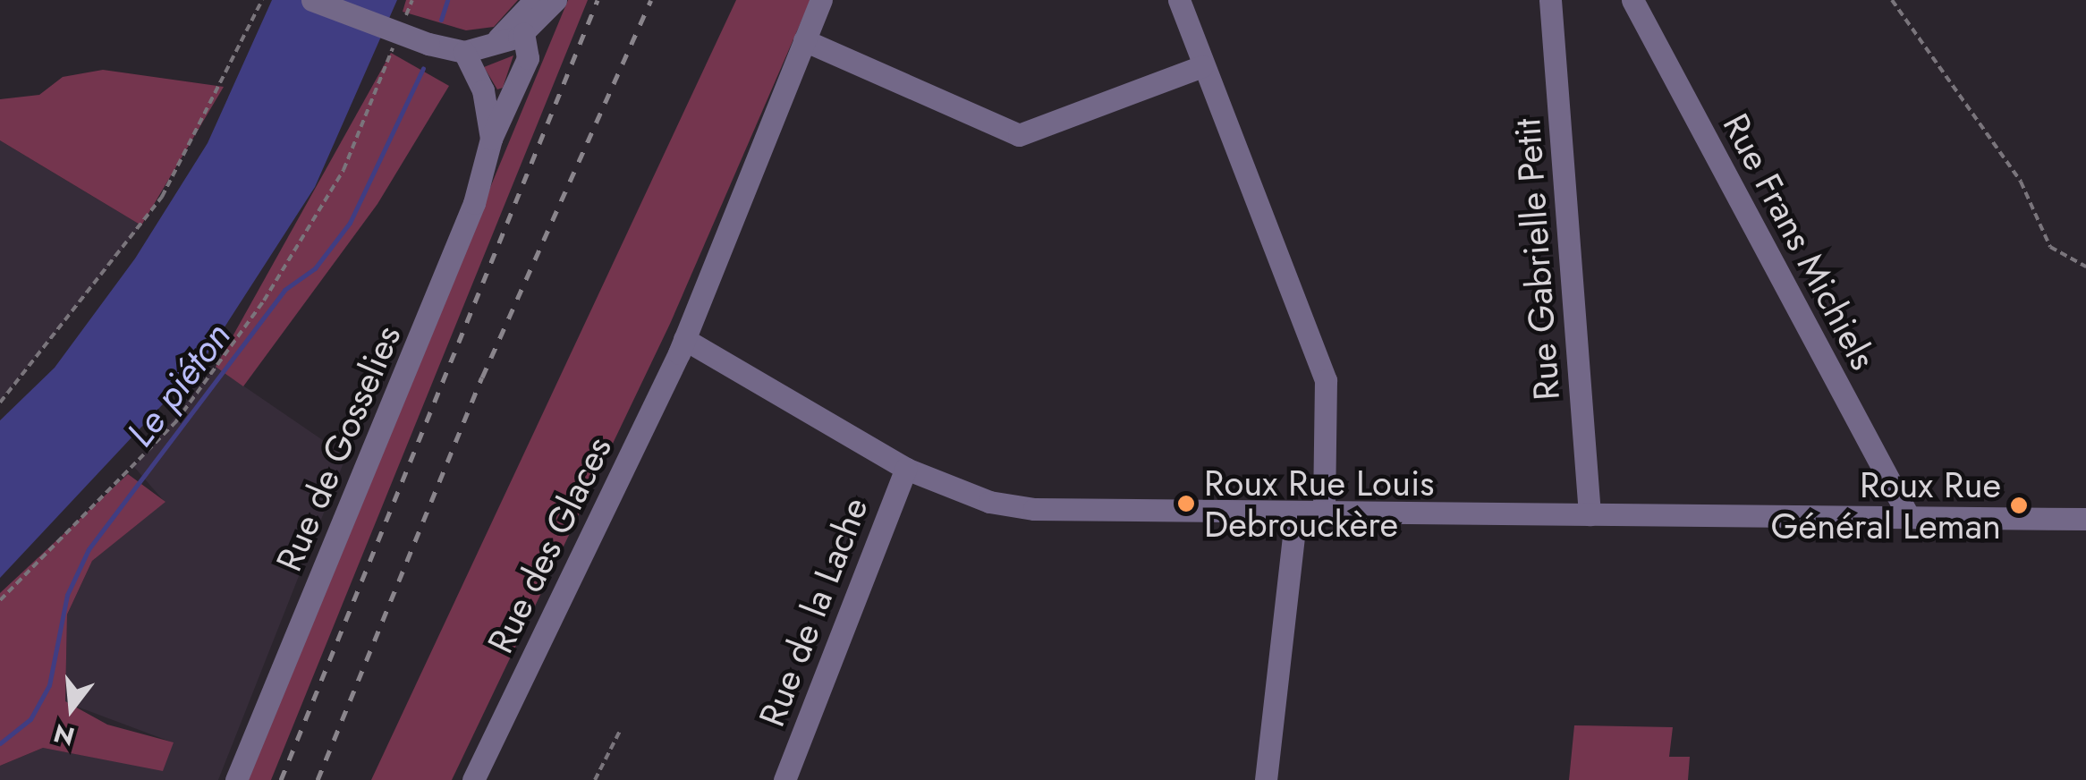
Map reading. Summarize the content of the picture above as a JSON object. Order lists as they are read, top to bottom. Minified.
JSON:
{"streets":{"street":["Rue Frans Michiels","Rue Gabrielle Petit","Rue de Gosselies","Rue des Glaces","Rue de la Lache"]},"water":["Le piéton"],"places":["Roux Rue Louis Debrouckère","Roux Rue Général Leman"],"north":"bottom"}
